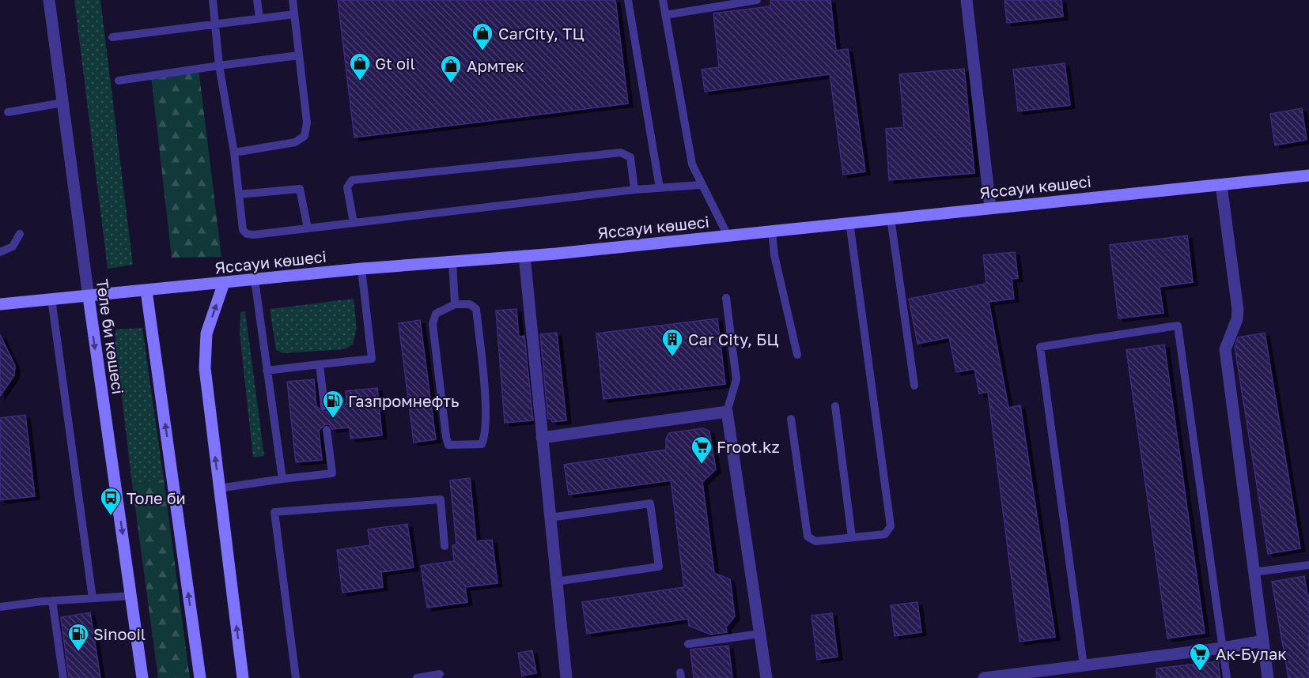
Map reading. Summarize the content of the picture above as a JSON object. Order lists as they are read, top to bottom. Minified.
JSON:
{"streets":{"main road":["Яссауи көшесі","Төле би көшесі"]},"crossings":[["Яссауи көшесі","Төле би көшесі"]],"one_way":["Төле би көшесі"],"places":{"shop":["CarCity, ТЦ","Gt oil","Армтек"],"building":["Car City, БЦ"],"fuel station":["Газпромнефть","Sinooil"],"supermarket":["Froot.kz","Ак-Булак"],"bus stop":["Толе би"]}}
